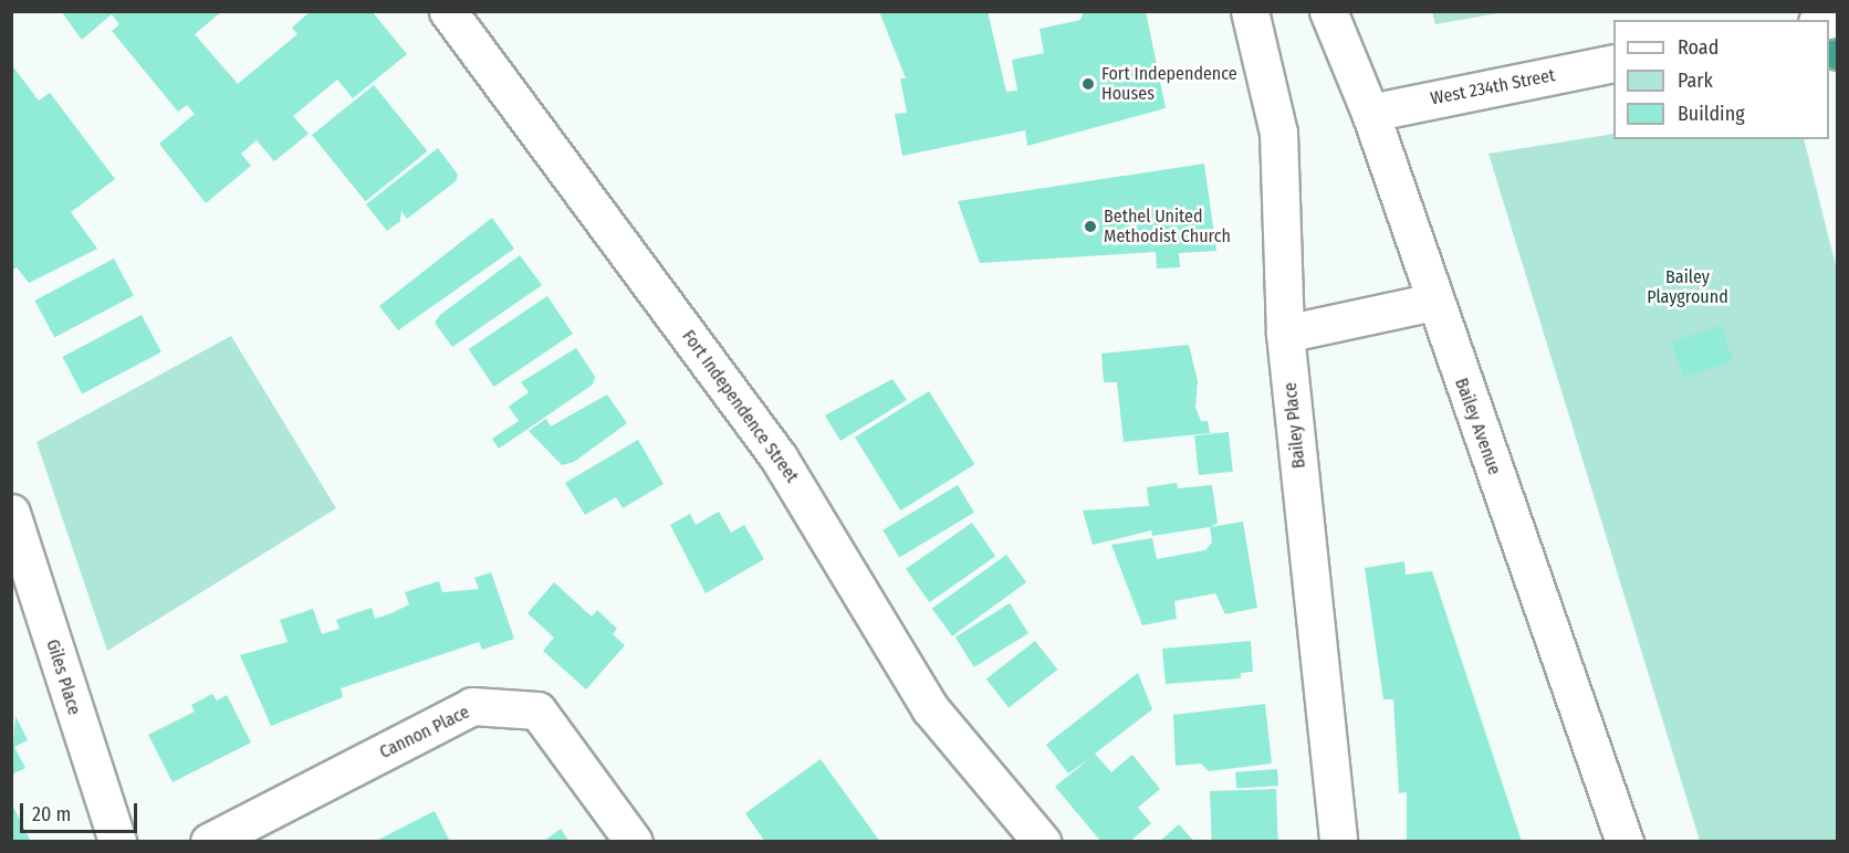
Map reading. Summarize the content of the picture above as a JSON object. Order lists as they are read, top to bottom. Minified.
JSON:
{"streets":{"street":["West 234th Street","Fort Independence Street","Bailey Place","Bailey Avenue","Giles Place","Cannon Place"]},"crossings":[["West 234th Street","Bailey Avenue"]],"parks":["Bailey Playground"],"places":["Fort Independence Houses","Bethel United Methodist Church"],"legend":["Road","Park","Building"],"scale_bar":"20 m"}
